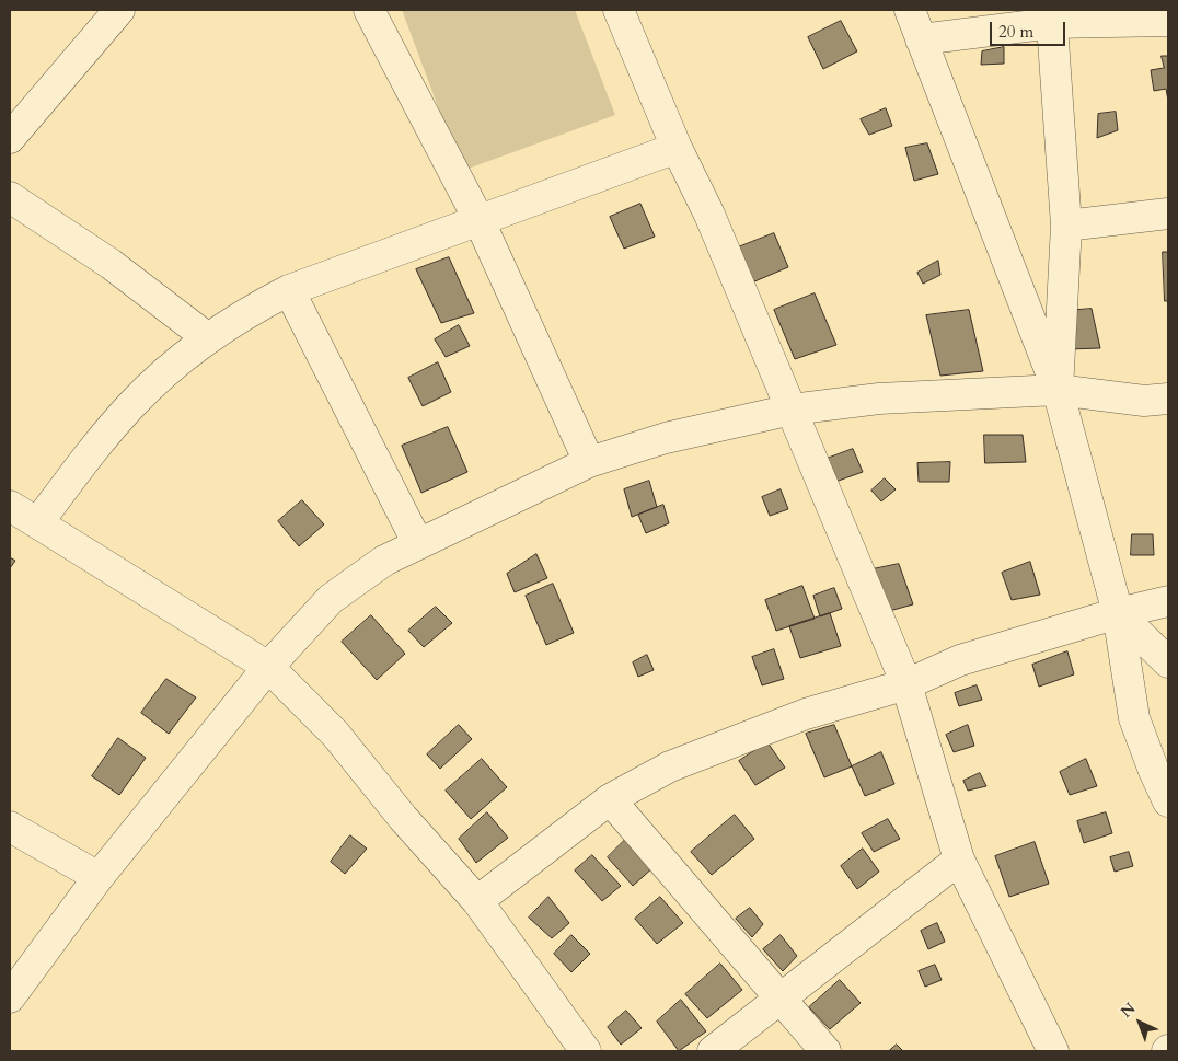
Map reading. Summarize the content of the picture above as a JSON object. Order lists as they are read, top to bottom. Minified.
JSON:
{"scale_bar":"20 m","north":"top left"}
